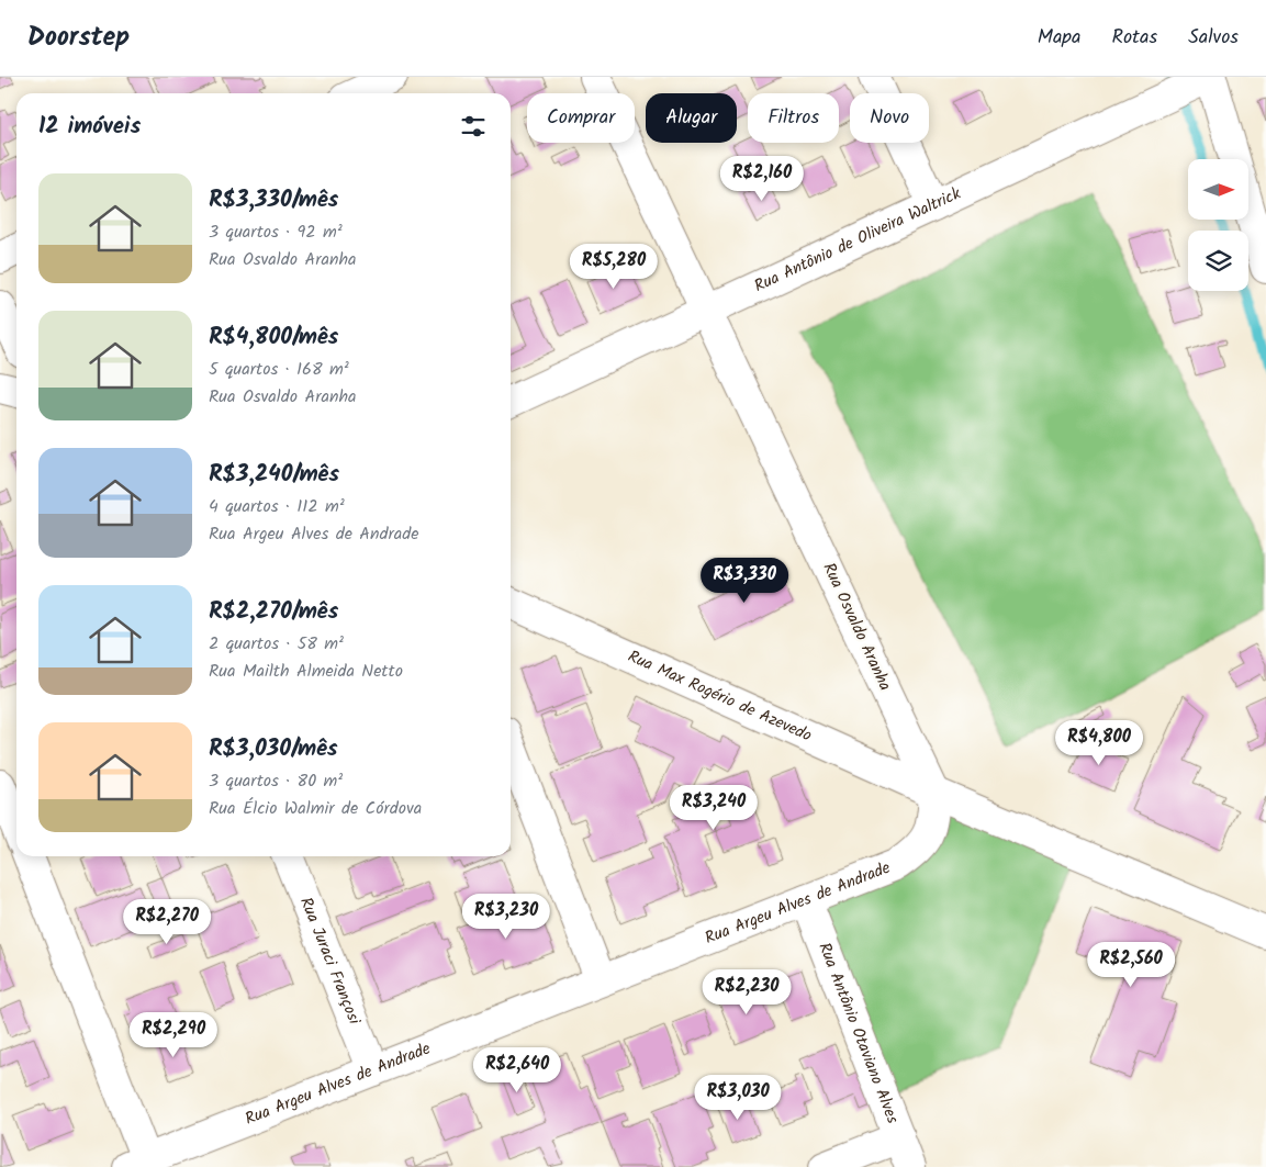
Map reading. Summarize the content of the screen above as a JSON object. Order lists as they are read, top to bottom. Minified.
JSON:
{"streets":{"street":["Rua Antônio de Oliveira Waltrick","Rua Osvaldo Aranha","Rua Max Rogério de Azevedo","Rua Argeu Alves de Andrade","Rua Juraci Françosi","Rua Antônio Otaviano Alves"]},"crossings":[["Rua Antônio de Oliveira Waltrick","Rua Osvaldo Aranha"],["Rua Osvaldo Aranha","Rua Max Rogério de Azevedo"],["Rua Osvaldo Aranha","Rua Argeu Alves de Andrade"],["Rua Max Rogério de Azevedo","Rua Argeu Alves de Andrade"],["Rua Argeu Alves de Andrade","Rua Juraci Françosi"],["Rua Argeu Alves de Andrade","Rua Antônio Otaviano Alves"]],"north":"right","page":{"header":"Doorstep","nav":["Mapa","Rotas","Salvos"],"chip":["Comprar","Alugar","Filtros","Novo"],"heading":"12 imóveis","price":["R$2,160","R$5,280","R$3,330","R$4,800","R$3,240","R$3,230","R$2,270","R$2,560","R$2,230","R$2,290","R$2,640","R$3,030"],"list":[{"name":"R$3,330/mês","note":"3 quartos · 92 m² · Rua Osvaldo Aranha"},{"name":"R$4,800/mês","note":"5 quartos · 168 m² · Rua Osvaldo Aranha"},{"name":"R$3,240/mês","note":"4 quartos · 112 m² · Rua Argeu Alves de Andrade"},{"name":"R$2,270/mês","note":"2 quartos · 58 m² · Rua Mailth Almeida Netto"},{"name":"R$3,030/mês","note":"3 quartos · 80 m² · Rua Élcio Walmir de Córdova"}]}}
